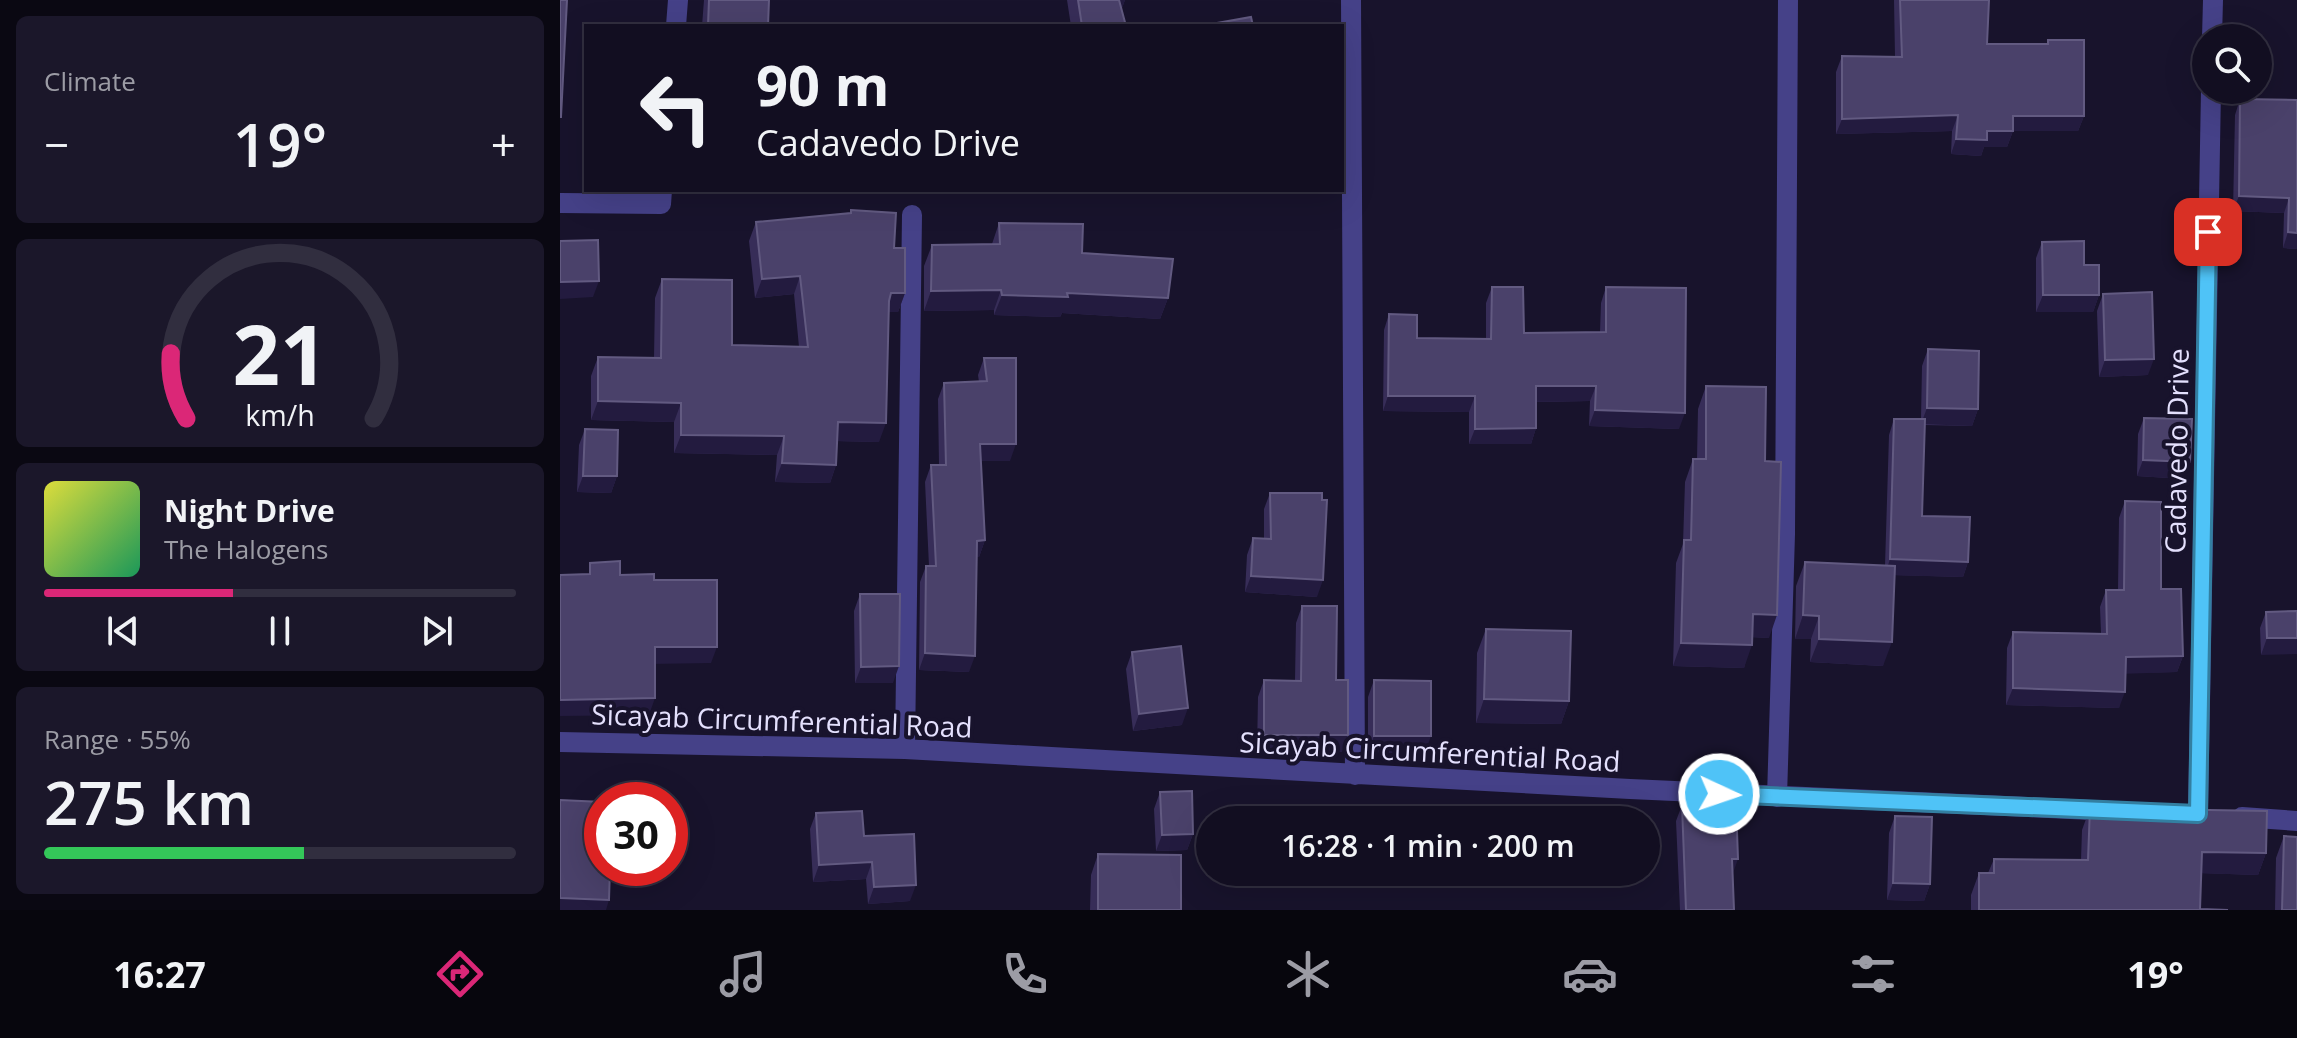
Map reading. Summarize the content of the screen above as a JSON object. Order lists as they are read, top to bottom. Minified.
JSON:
{"streets":{"street":["Cadavedo Drive","Sicayab Circumferential Road"]},"page":{"tile":["Climate",["Range · 55%","275 km"]],"turn":["90 m","Cadavedo Drive"],"heat":["−","19°","+"],"song":["Night Drive","The Halogens"],"limit":"30","trip":"16:28 · 1 min · 200 m","tabs":["16:27","19°"],"gauge":["21","km/h"]}}
